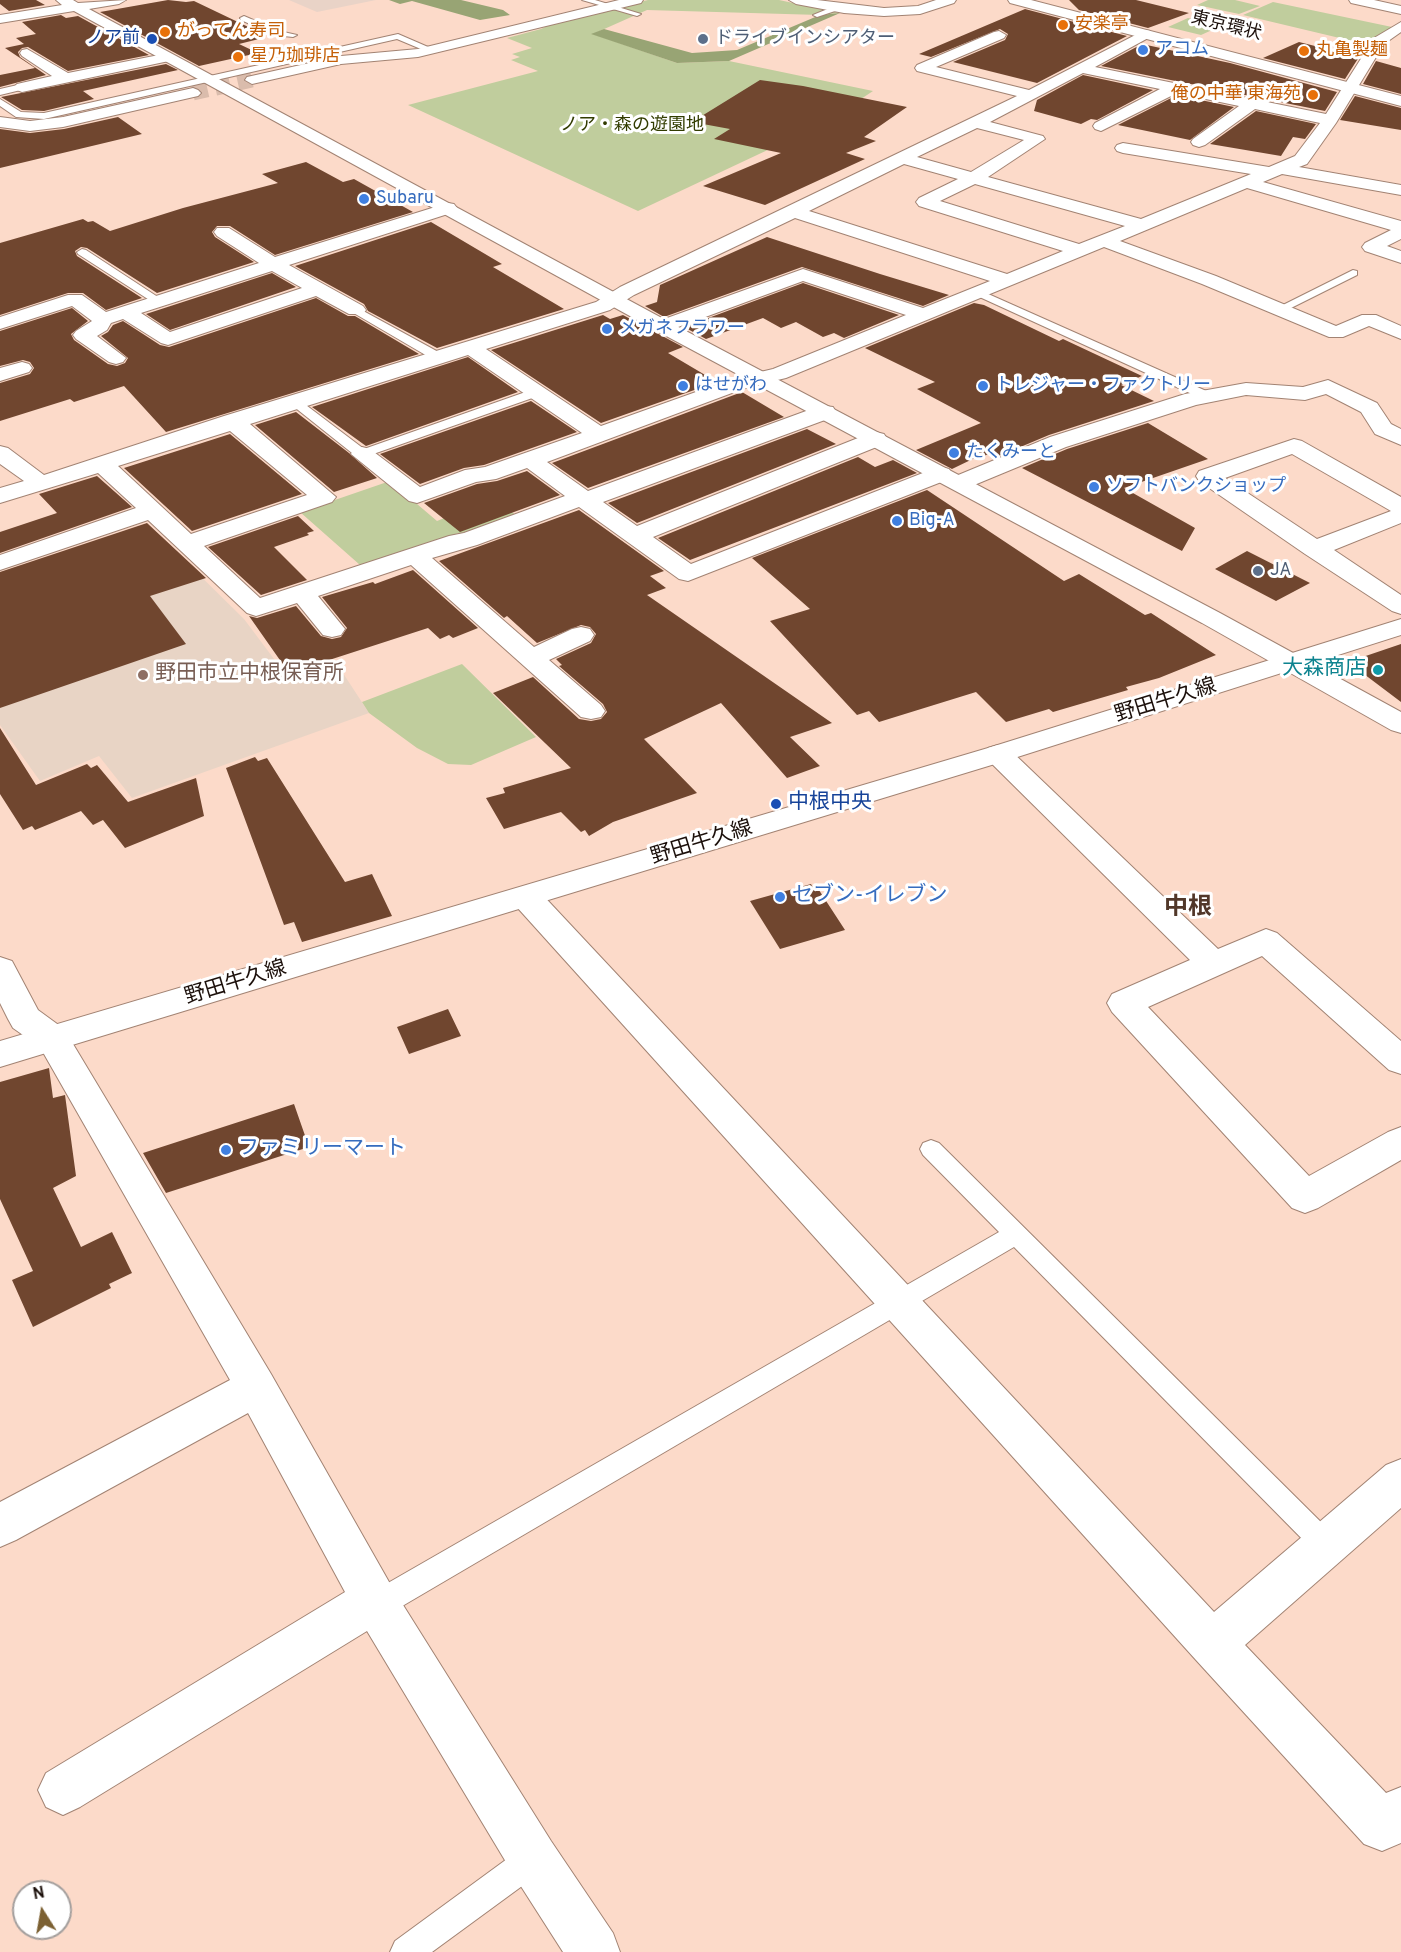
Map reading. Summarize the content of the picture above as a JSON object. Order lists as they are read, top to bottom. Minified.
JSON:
{"streets":{"main road":["東京環状","野田牛久線"]},"districts":["中根"],"parks":["ノア・森の遊園地"],"places":["安楽亭","がってん寿司","ノア前","ドライブインシアター","アコム","丸亀製麺","星乃珈琲店","俺の中華 東海苑","Subaru","メガネフラワー","はせがわ","トレジャー・ファクトリー","たくみーと","ソフトバンクショップ","Big-A","JA","大森商店","野田市立中根保育所","中根中央","セブン-イレブン","ファミリーマート"],"north":"top"}
